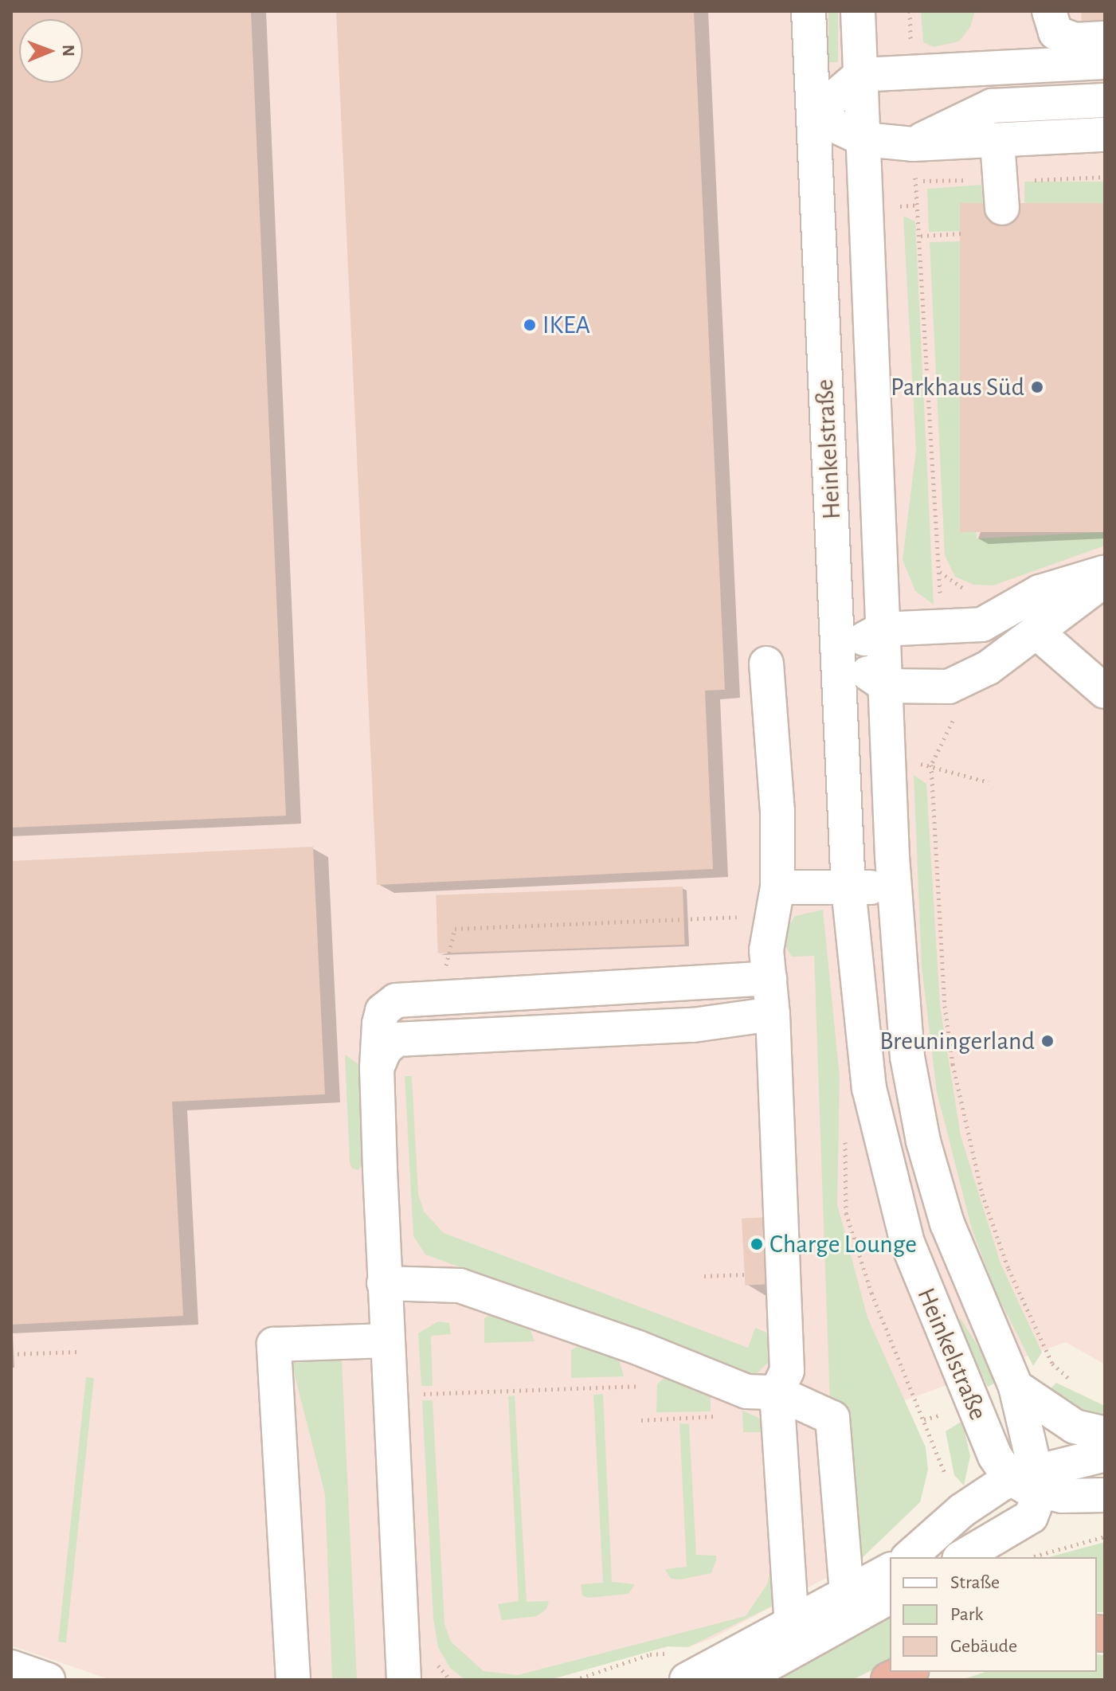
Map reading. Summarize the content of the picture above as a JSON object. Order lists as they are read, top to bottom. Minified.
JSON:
{"streets":{"street":["Heinkelstraße"]},"places":["IKEA","Parkhaus Süd","Breuningerland","Charge Lounge"],"legend":["Straße","Park","Gebäude"],"north":"right"}
